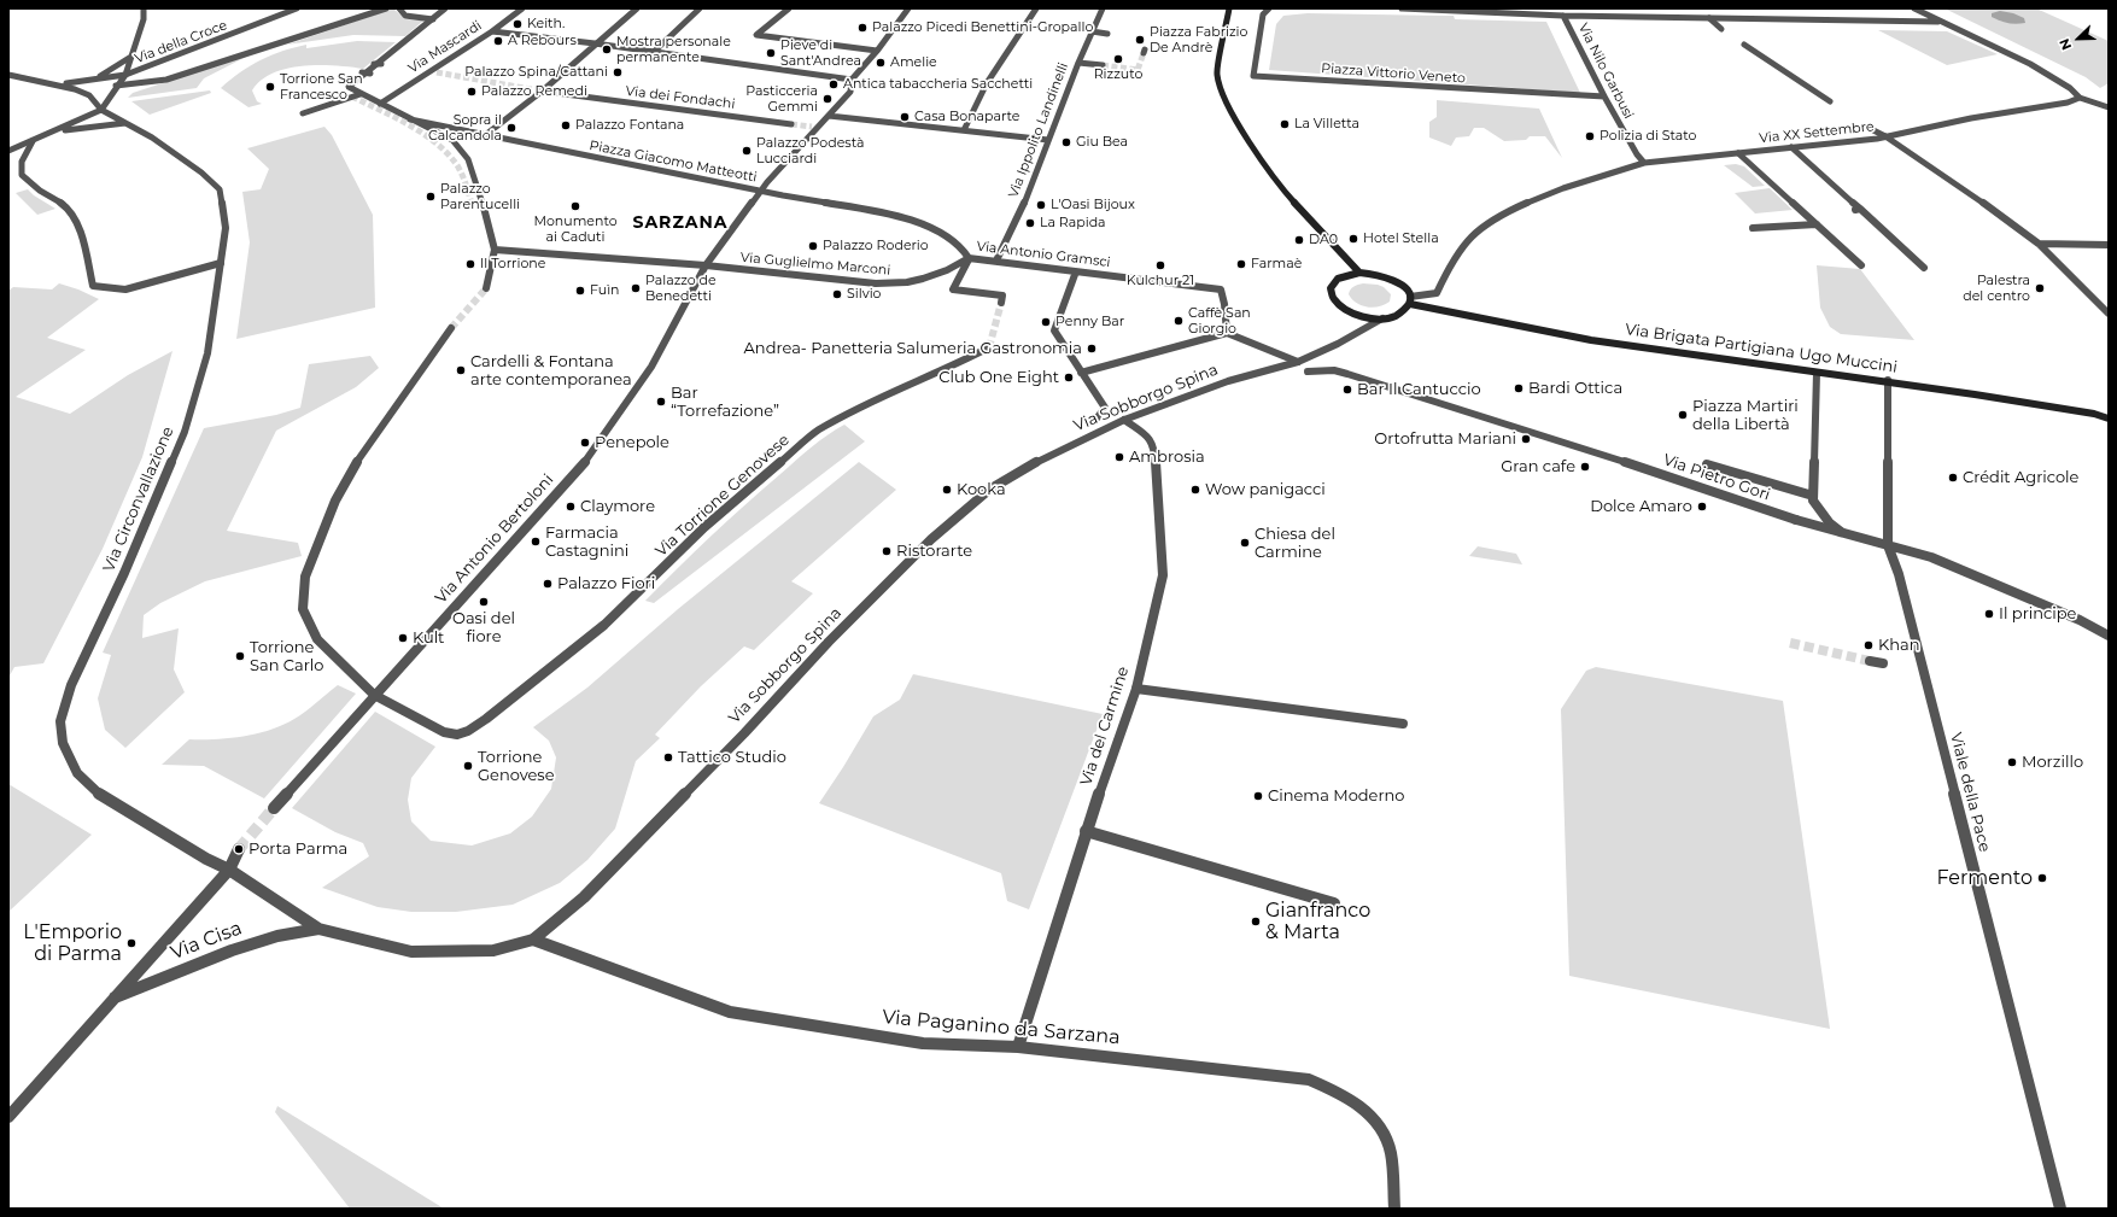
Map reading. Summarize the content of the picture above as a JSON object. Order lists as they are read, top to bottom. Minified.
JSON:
{"streets":{"main road":["Via Brigata Partigiana Ugo Muccini"],"street":["Via della Croce","Via Mascardi","Via Nilo Garbusi","Piazza Vittorio Veneto","Via dei Fondachi","Via Ippolito Landinelli","Via XX Settembre","Piazza Giacomo Matteotti","Via Antonio Gramsci","Via Guglielmo Marconi","Via Sobborgo Spina","Via Pietro Gori","Via Torrione Genovese","Via Circonvallazione","Via Antonio Bertoloni","Via del Carmine","Viale della Pace","Via Cisa","Via Paganino da Sarzana"]},"crossings":[["Via Mascardi","Piazza Giacomo Matteotti"],["Via Nilo Garbusi","Piazza Vittorio Veneto"],["Via Nilo Garbusi","Via XX Settembre"],["Via Ippolito Landinelli","Via Antonio Gramsci"],["Via XX Settembre","Via Brigata Partigiana Ugo Muccini"],["Via XX Settembre","Via Sobborgo Spina"],["Piazza Giacomo Matteotti","Via Antonio Gramsci"],["Piazza Giacomo Matteotti","Via Guglielmo Marconi"],["Piazza Giacomo Matteotti","Via Antonio Bertoloni"],["Via Antonio Gramsci","Via Guglielmo Marconi"],["Via Guglielmo Marconi","Via Antonio Bertoloni"],["Via Brigata Partigiana Ugo Muccini","Via Sobborgo Spina"],["Via Brigata Partigiana Ugo Muccini","Viale della Pace"],["Via Sobborgo Spina","Via Circonvallazione"],["Via Sobborgo Spina","Via del Carmine"],["Via Sobborgo Spina","Via Cisa"],["Via Sobborgo Spina","Via Paganino da Sarzana"],["Via Pietro Gori","Viale della Pace"],["Via Torrione Genovese","Via Antonio Bertoloni"],["Via Circonvallazione","Via Cisa"],["Via del Carmine","Via Paganino da Sarzana"]],"districts":["SARZANA"],"places":["Keith.","Palazzo Picedi Benettini-Gropallo","Piazza Fabrizio De Andrè","A Rebours","Mostra personale permanente","Pieve di Sant'Andrea","Rizzuto","Amelie","Palazzo Spina/Cattani","Antica tabaccheria Sacchetti","Torrione San Francesco","Palazzo Remedi","Pasticceria Gemmi","Casa Bonaparte","La Villetta","Palazzo Fontana","Sopra il Calcandola","Polizia di Stato","Giu Bea","Palazzo Podestà Lucciardi","Palazzo Parentucelli","L'Oasi Bijoux","Monumento ai Caduti","La Rapida","Hotel Stella","DA0","Palazzo Roderio","Il Torrione","Farmaè","Kulchur 21","Palazzo de Benedetti","Palestra del centro","Fuìn","Silvio","Caffè San Giorgio","Penny Bar","Andrea- Panetteria Salumeria Gastronomia","Cardelli & Fontana arte contemporanea","Club One Eight","Bardi Ottica","Bar Il Cantuccio","Bar “Torrefazione”","Piazza Martiri della Libertà","Ortofrutta Mariani","Penepole","Ambrosia","Gran cafe","Crédit Agricole","Kooka","Wow panigacci","Claymore","Dolce Amaro","Farmacia Castagnini","Chiesa del Carmine","Ristorarte","Palazzo Fiori","Oasi del fiore","Il principe","Kult","Khan","Torrione San Carlo","Tattico Studio","Morzillo","Torrione Genovese","Cinema Moderno","Porta Parma","Fermento","Gianfranco & Marta","L'Emporio di Parma"],"north":"bottom left"}
